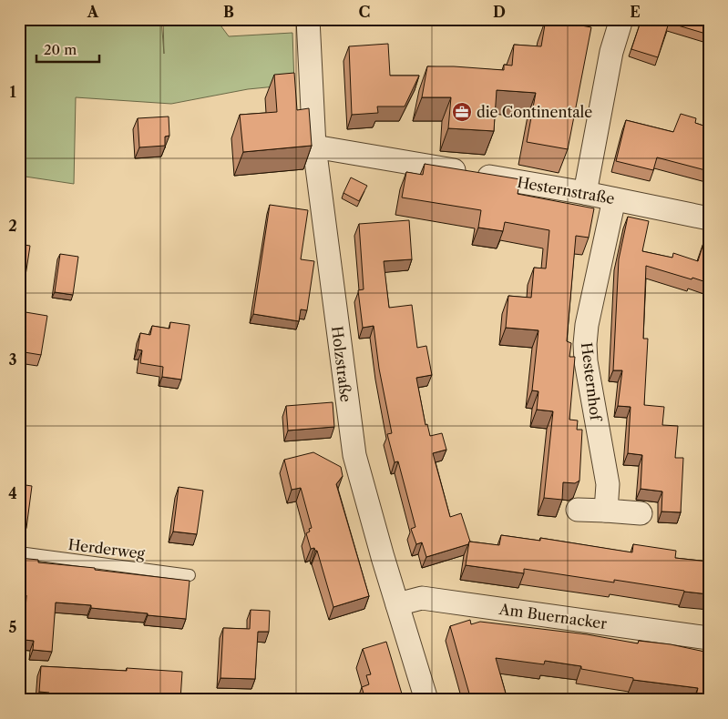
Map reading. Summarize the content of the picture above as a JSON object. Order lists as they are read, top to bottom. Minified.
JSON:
{"streets":{"street":["Hesternstraße","Holzstraße","Hesternhof","Am Buernacker"],"lane":["Herderweg"]},"crossings":[["Hesternstraße","Holzstraße"],["Hesternstraße","Hesternhof"],["Holzstraße","Am Buernacker"]],"places":{"office":["die Continentale"]},"scale_bar":"20 m","grid":{"columns":["A","B","C","D","E"],"rows":["1","2","3","4","5"]}}
